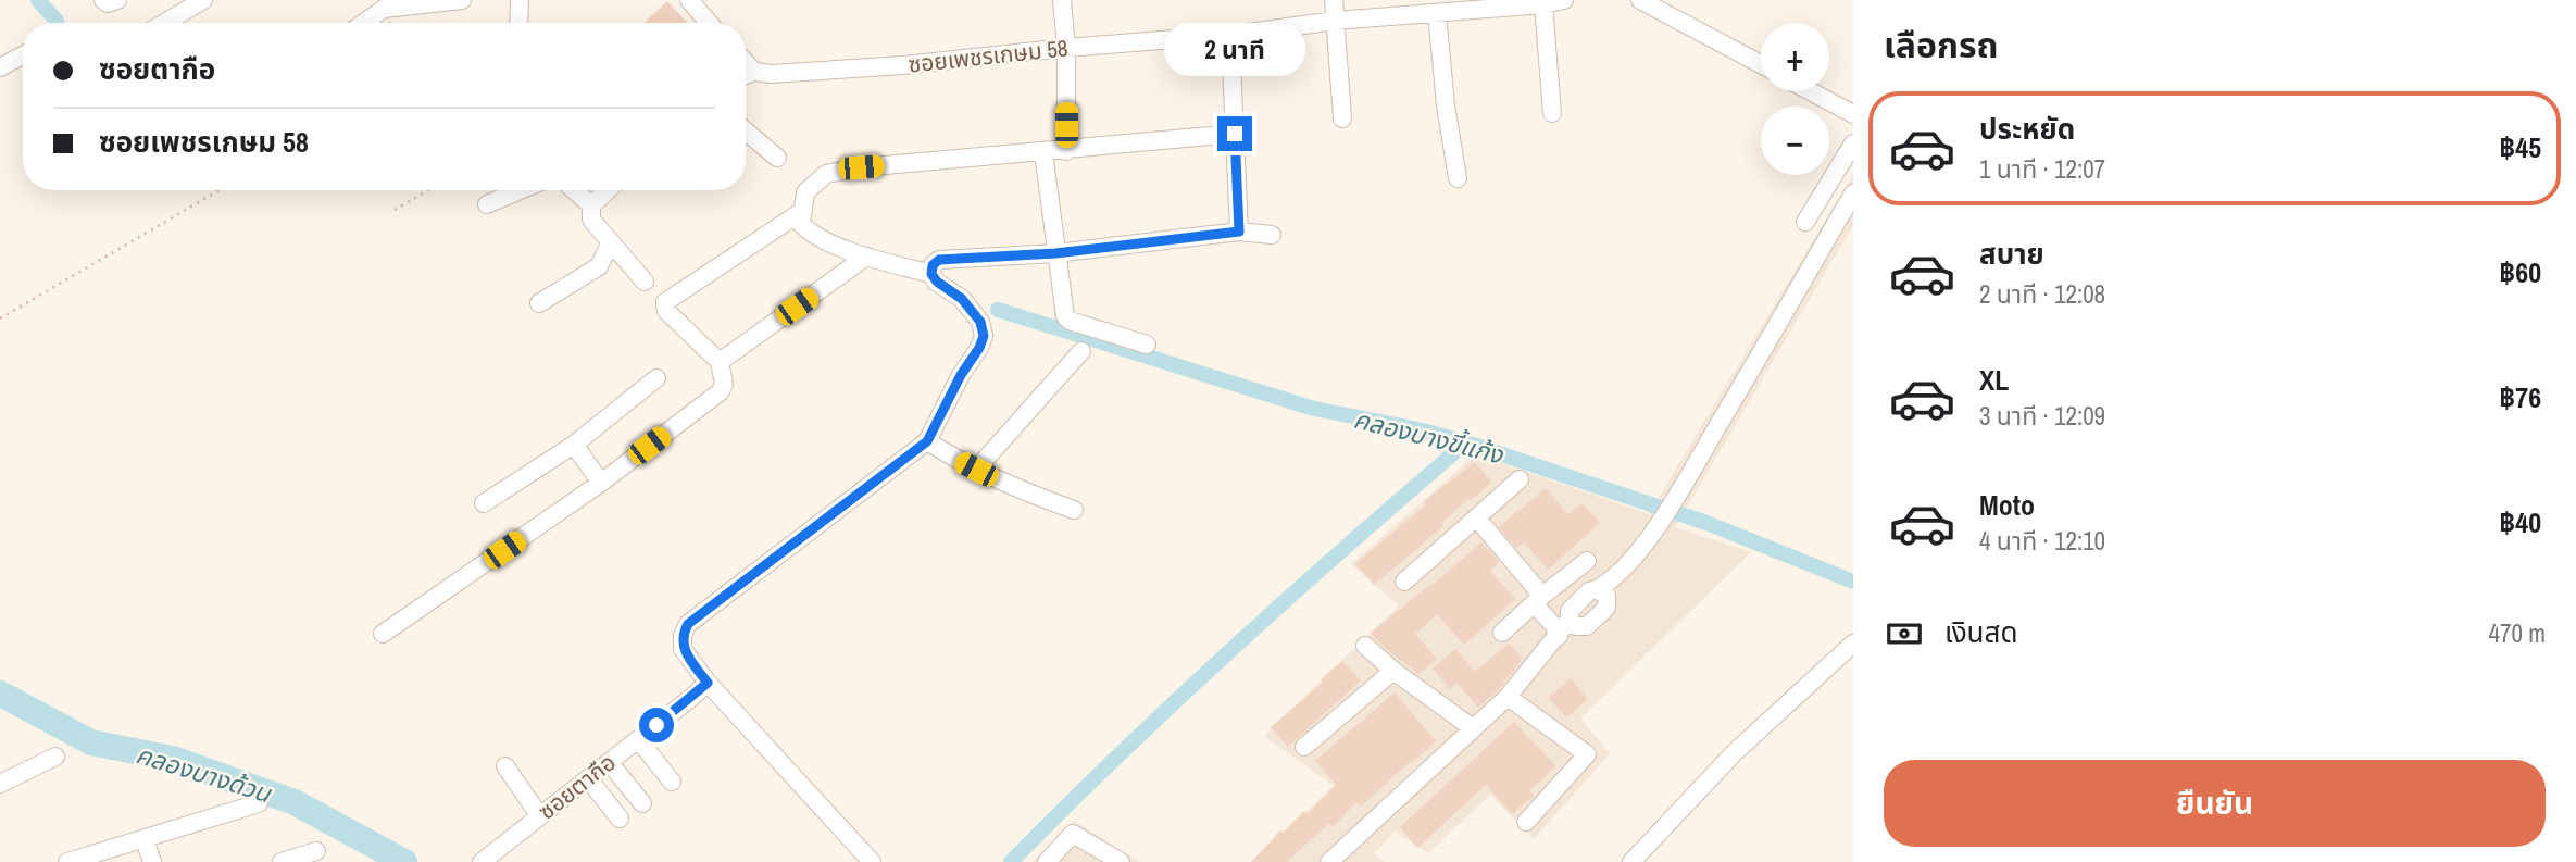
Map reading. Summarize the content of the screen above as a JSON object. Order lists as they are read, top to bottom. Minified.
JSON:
{"streets":{"street":["ซอยเพชรเกษม 58","ซอยตากือ"]},"water":["คลองบางขี้แก้ง","คลองบางด้วน"],"page":{"heading":"เลือกรถ","map_buttons":["+","−"],"bubble":"2 นาที","banner":["ซอยตากือ","ซอยเพชรเกษม 58"],"list":[{"name":"ประหยัด","note":"1 นาที · 12:07","value":"฿45"},{"name":"สบาย","note":"2 นาที · 12:08","value":"฿60"},{"name":"XL","note":"3 นาที · 12:09","value":"฿76"},{"name":"Moto","note":"4 นาที · 12:10","value":"฿40"}],"pay":["เงินสด","470 m"],"buttons":"ยืนยัน"}}
